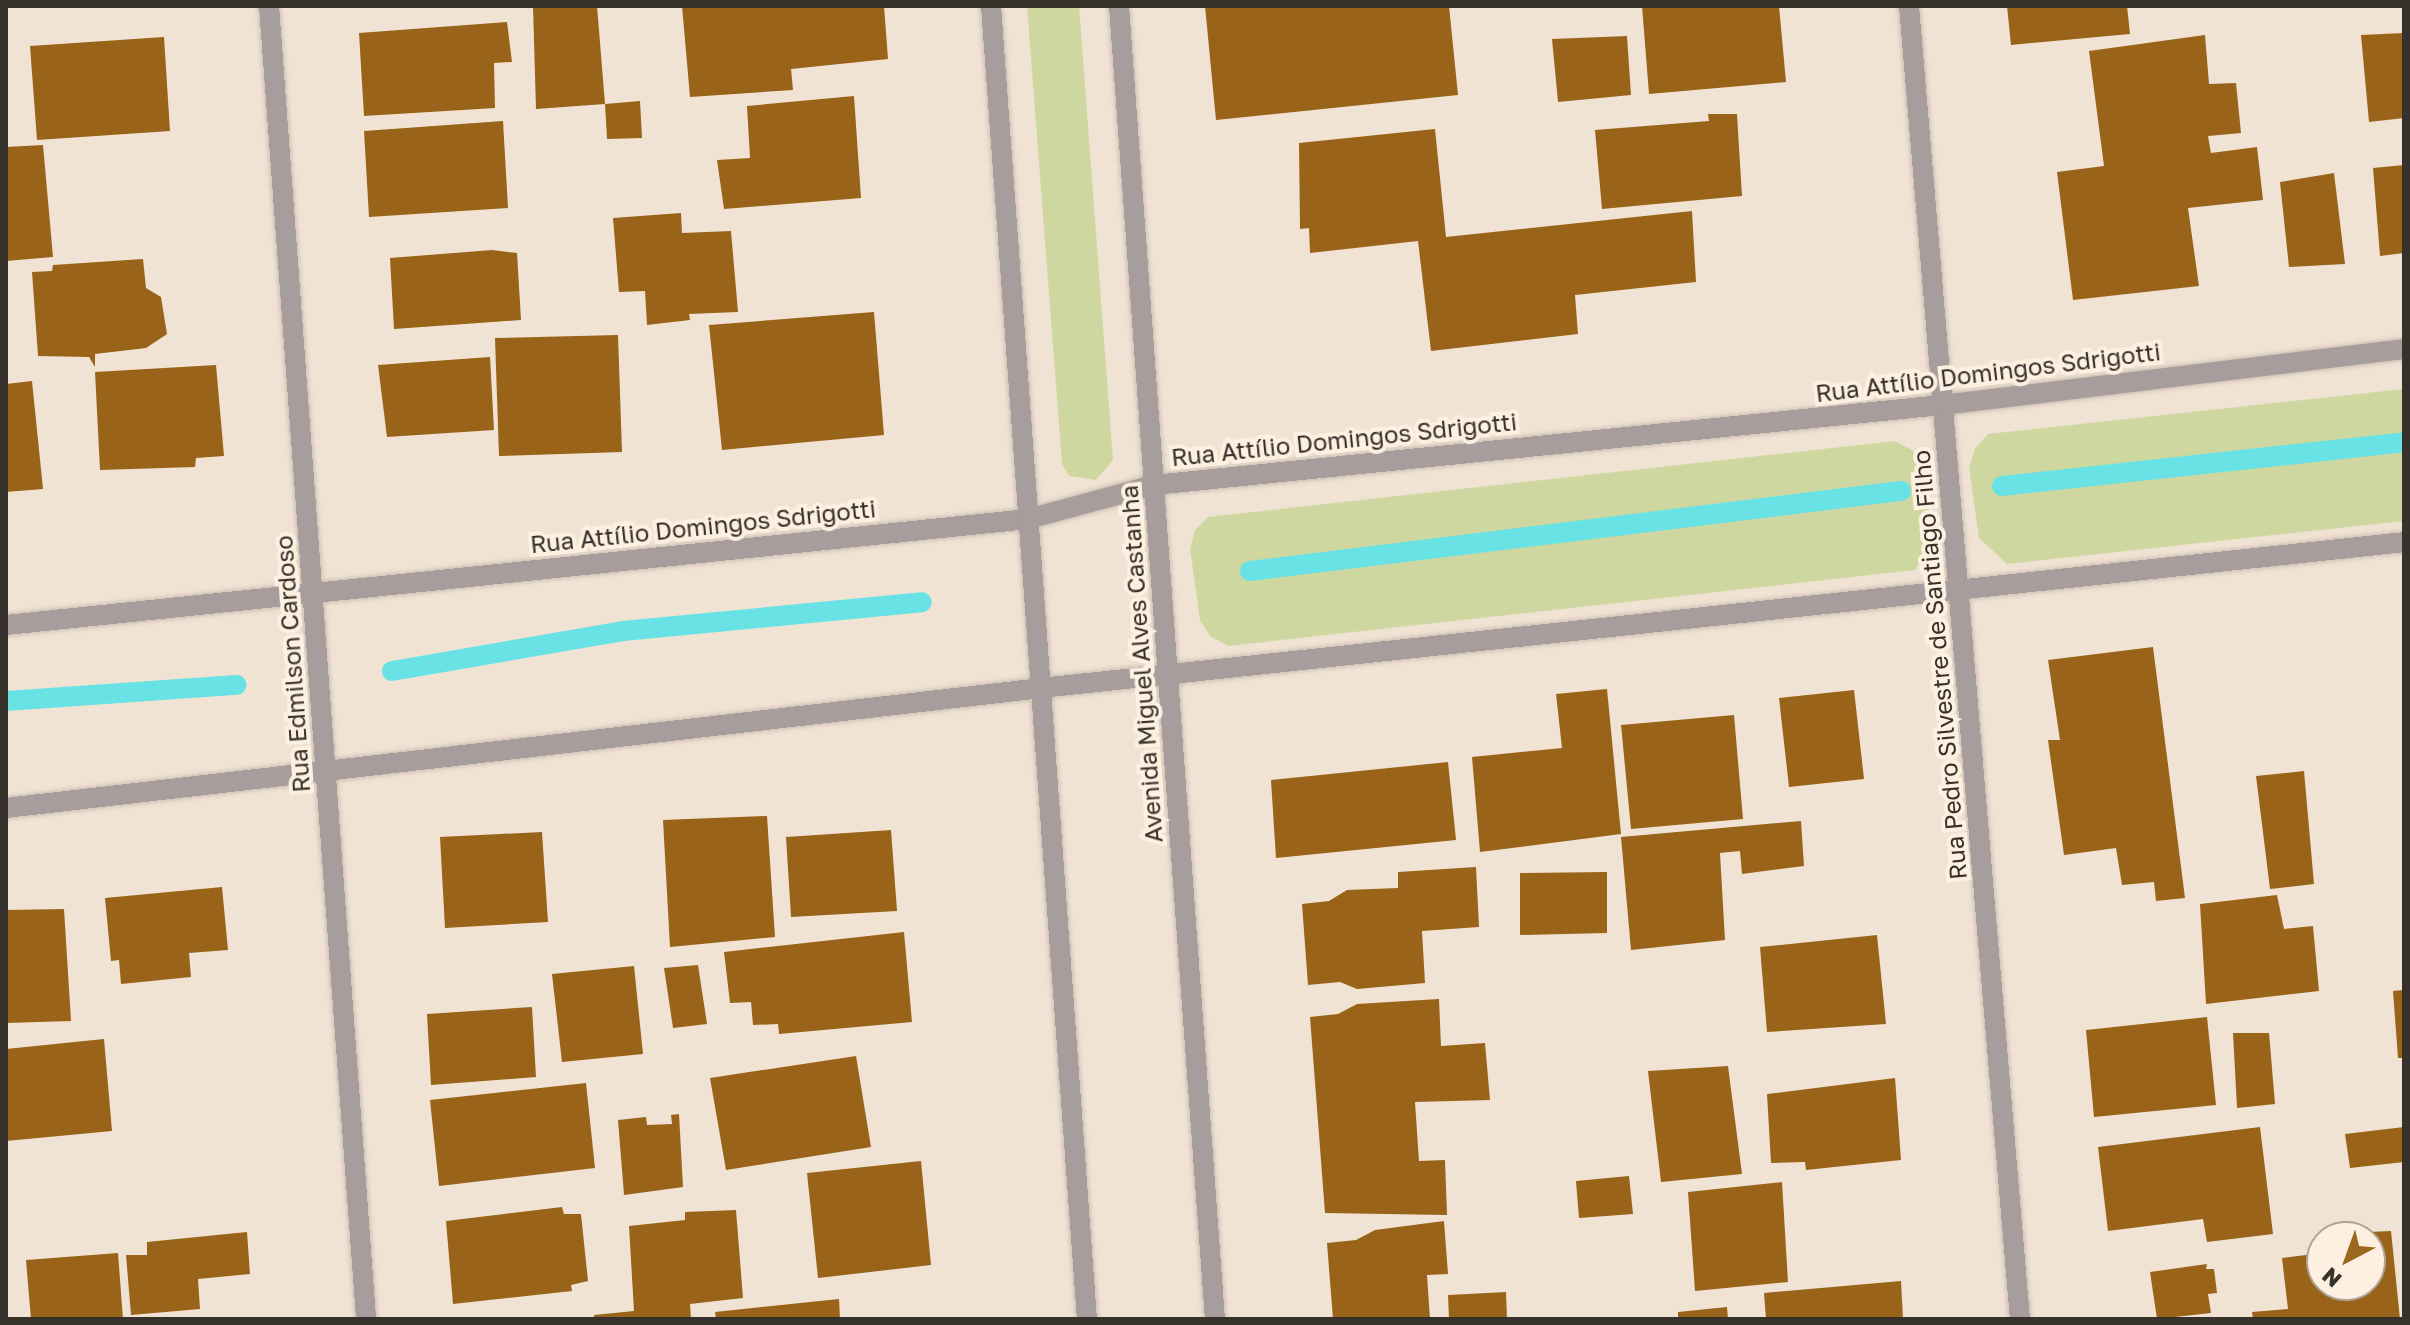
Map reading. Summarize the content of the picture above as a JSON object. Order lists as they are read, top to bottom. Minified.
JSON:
{"streets":{"street":["Rua Attílio Domingos Sdrigotti","Rua Edmilson Cardoso","Avenida Miguel Alves Castanha","Rua Pedro Silvestre de Santiago Filho"]},"crossings":[["Rua Attílio Domingos Sdrigotti","Rua Edmilson Cardoso"],["Rua Attílio Domingos Sdrigotti","Avenida Miguel Alves Castanha"],["Rua Attílio Domingos Sdrigotti","Rua Pedro Silvestre de Santiago Filho"]],"north":"bottom left"}
